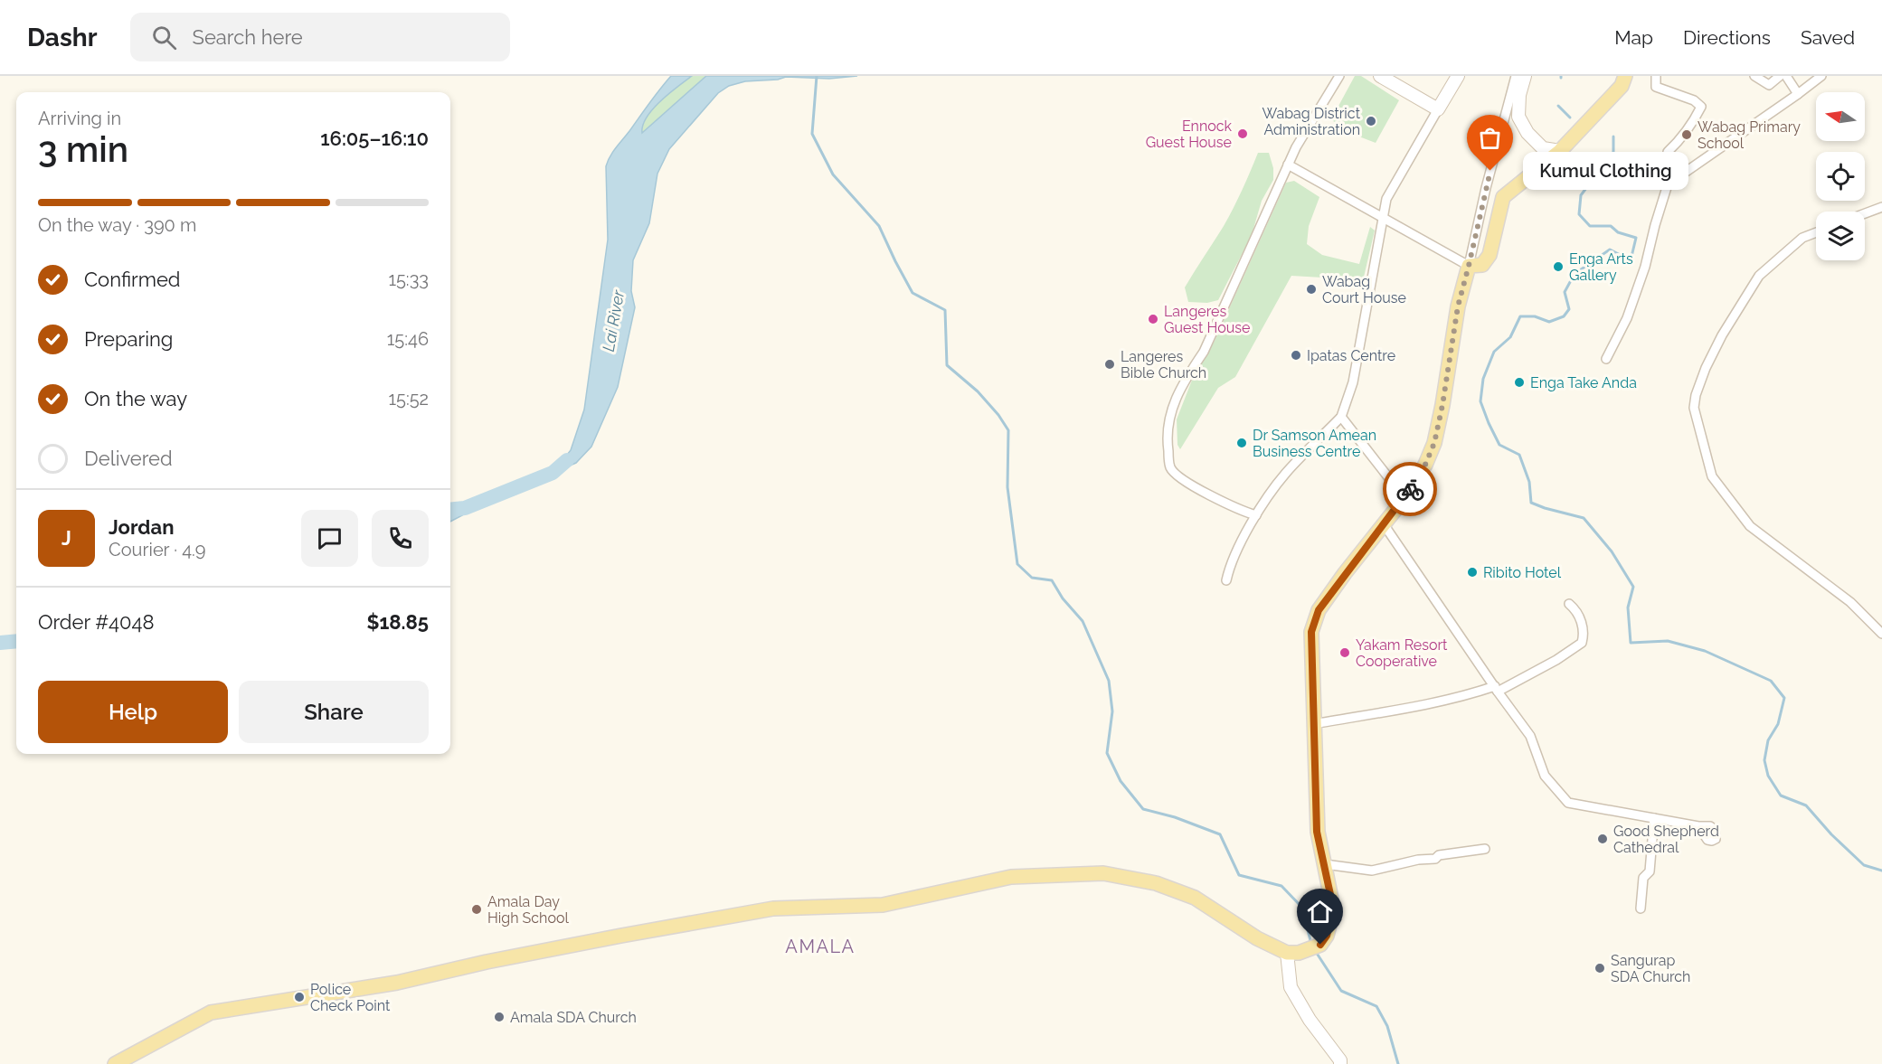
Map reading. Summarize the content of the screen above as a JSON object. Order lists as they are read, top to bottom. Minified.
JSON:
{"districts":["AMALA"],"water":["Lai River"],"places":["Wabag District Administration","Ennock Guest House","Wabag Primary School","Kumul Clothing","Enga Arts Gallery","Wabag Court House","Langeres Guest House","Ipatas Centre","Langeres Bible Church","Enga Take Anda","Dr Samson Amean Business Centre","Ribito Hotel","Yakam Resort Cooperative","Good Shepherd Cathedral","Amala Day High School","Sangurap SDA Church","Police Check Point","Amala SDA Church"],"north":"left","page":{"header":"Dashr","search":"Search here","nav":["Map","Directions","Saved"],"heading":["3 min","Arriving in","16:05–16:10"],"panel":["Jordan","Courier · 4.9","Order #4048","$18.85"],"bubble":"Kumul Clothing","bar":"On the way · 390 m","list":[["Confirmed","15:33"],["Preparing","15:46"],["On the way","15:52"],"Delivered"],"round":"J","buttons":["Help","Share"]}}
